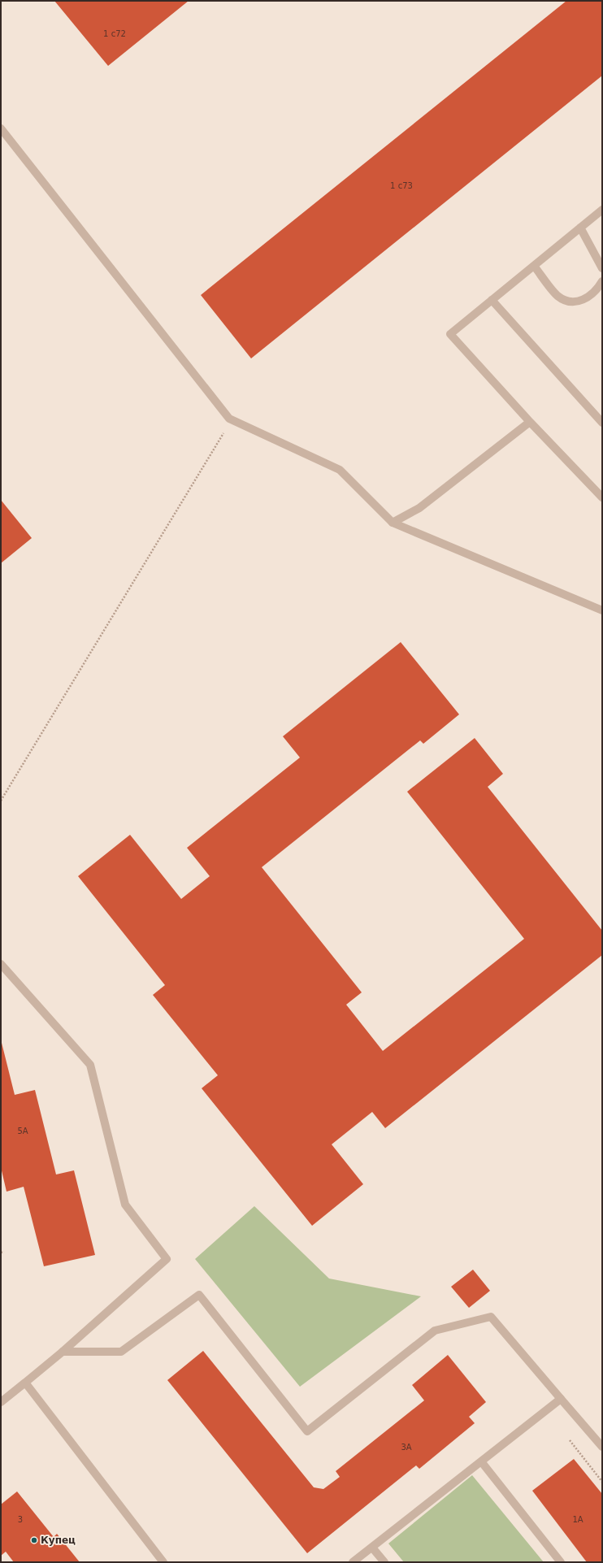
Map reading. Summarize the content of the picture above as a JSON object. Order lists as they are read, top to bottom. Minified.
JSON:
{"places":["Купец"],"house_numbers":["1 с72","1 с73","5А","3А","3","1А"]}
